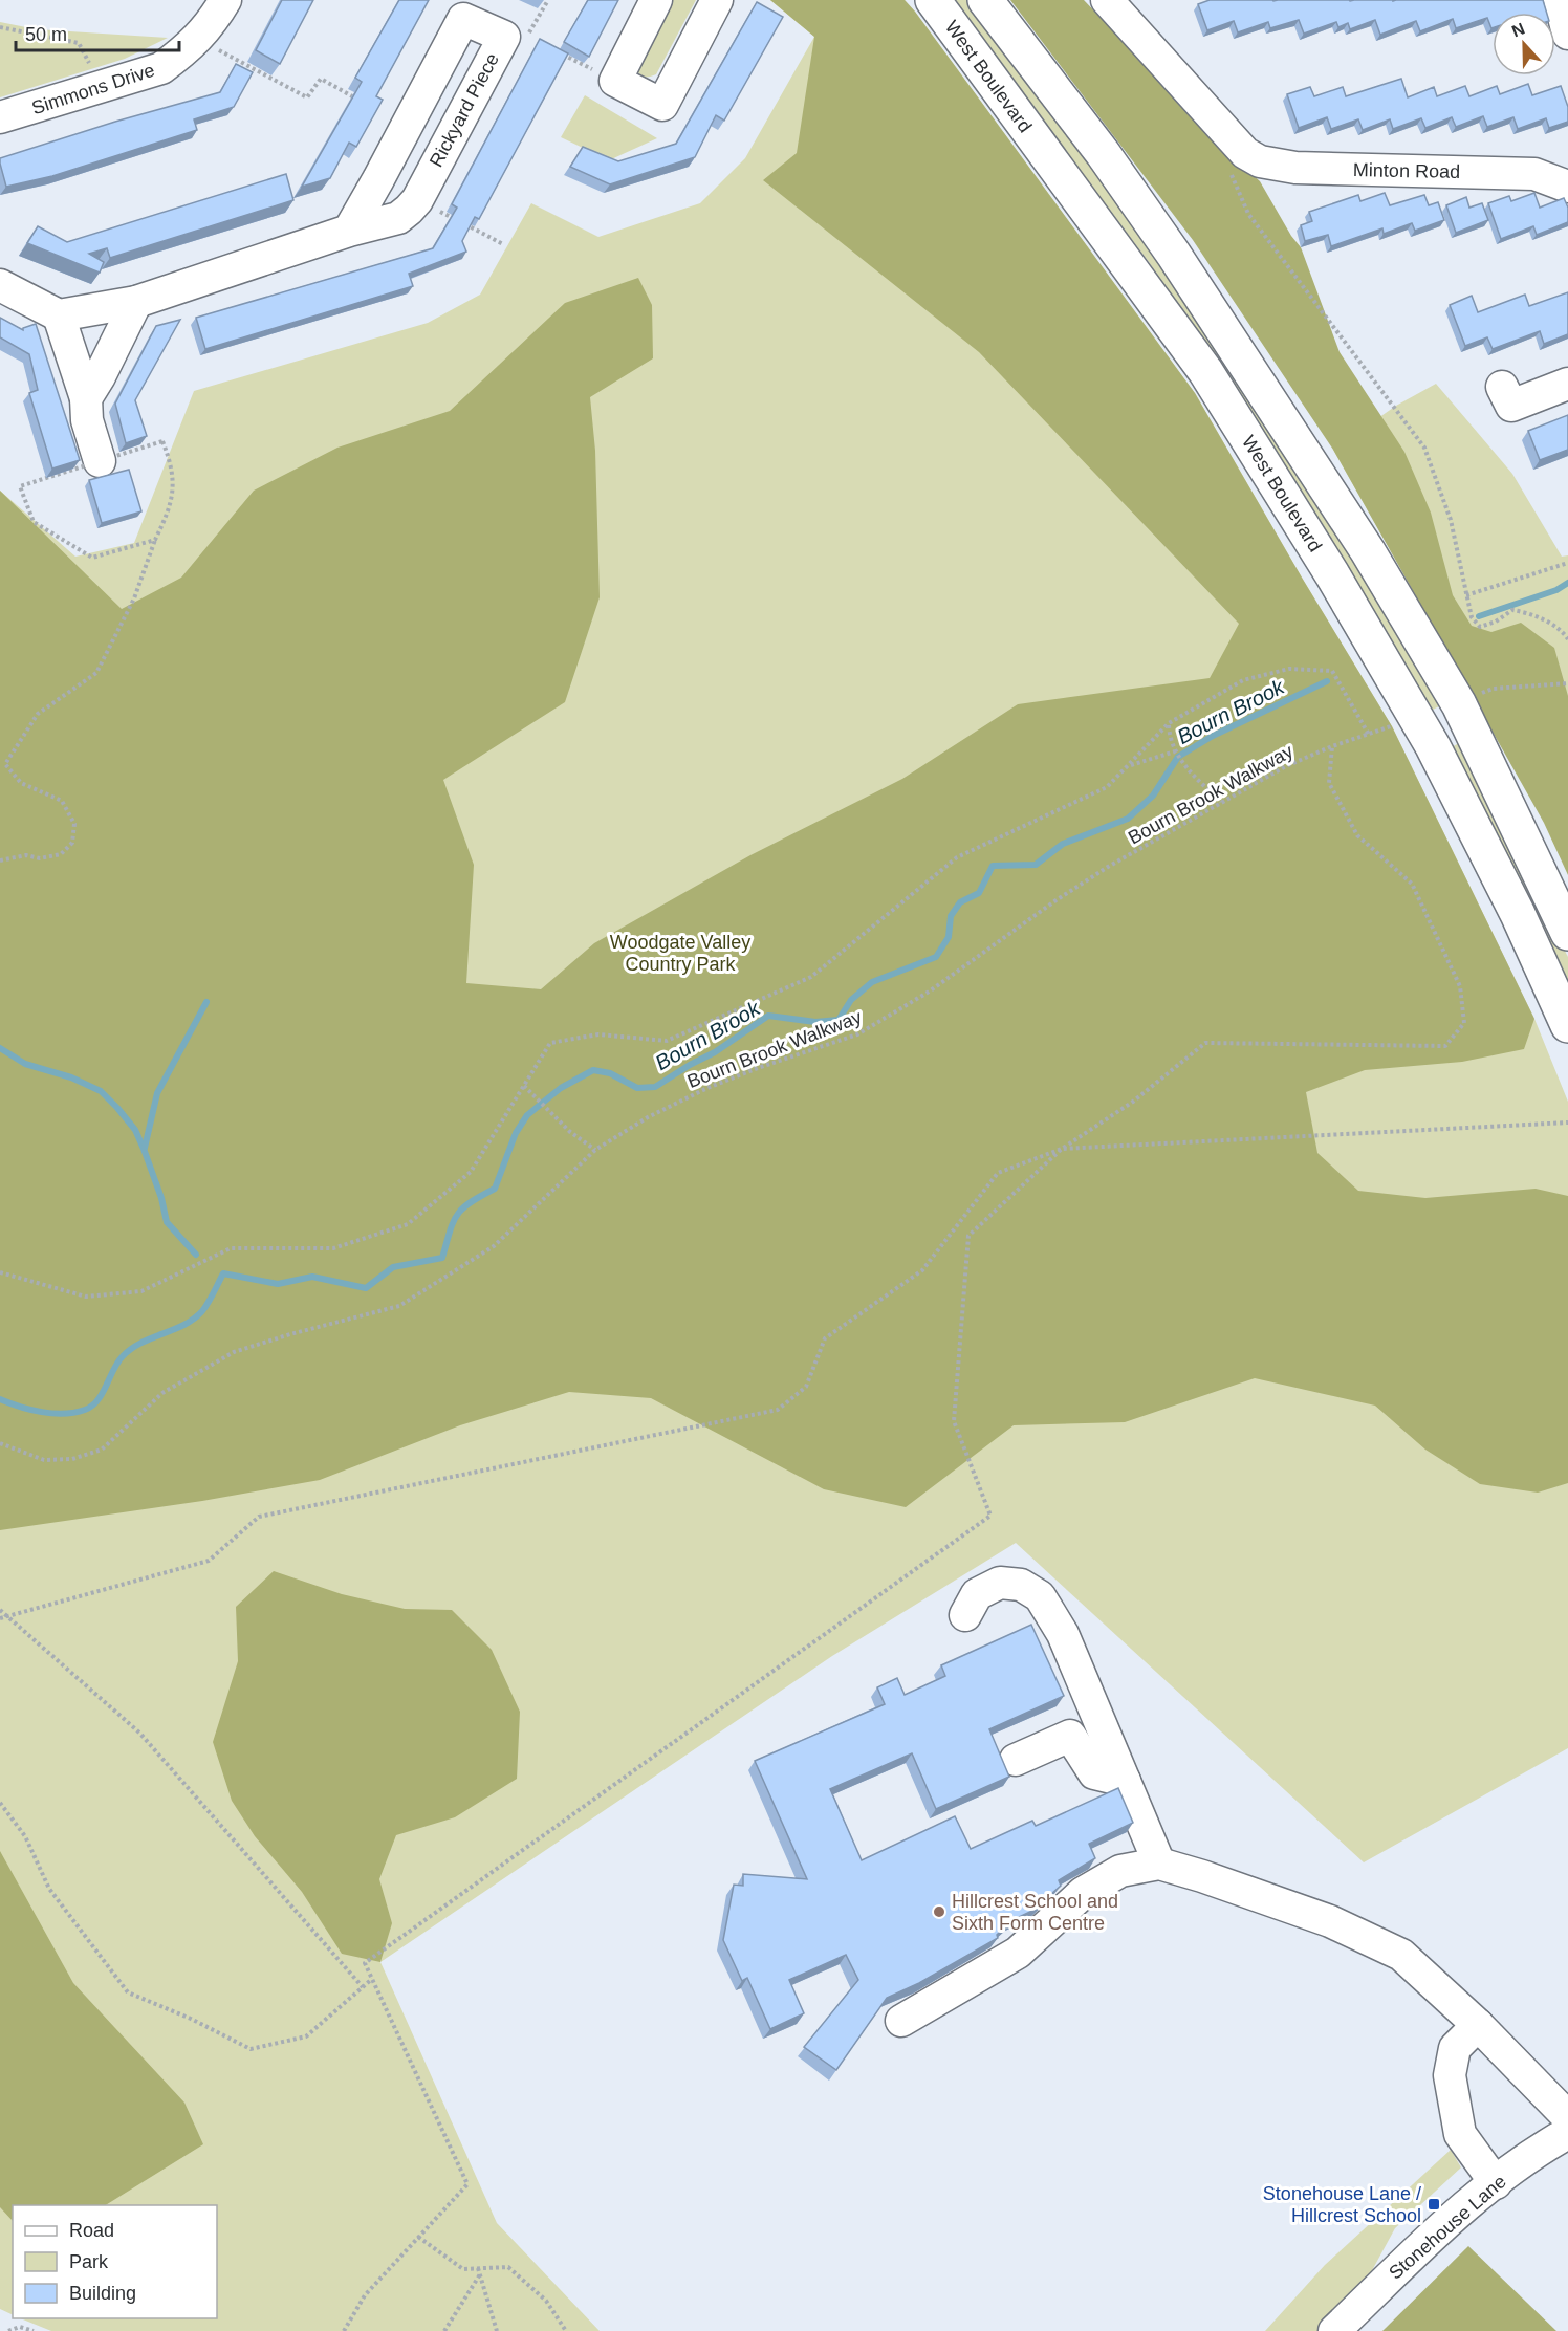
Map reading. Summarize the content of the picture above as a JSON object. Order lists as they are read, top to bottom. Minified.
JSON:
{"streets":{"main road":["West Boulevard"],"street":["Simmons Drive","Rickyard Piece","Minton Road","Stonehouse Lane"],"path":["Bourn Brook Walkway"]},"water":["Bourn Brook"],"parks":["Woodgate Valley Country Park"],"places":{"other":["Hillcrest School and Sixth Form Centre"],"transit":["Stonehouse Lane / Hillcrest School"]},"legend":["Road","Park","Building"],"scale_bar":"50 m","north":"top"}
